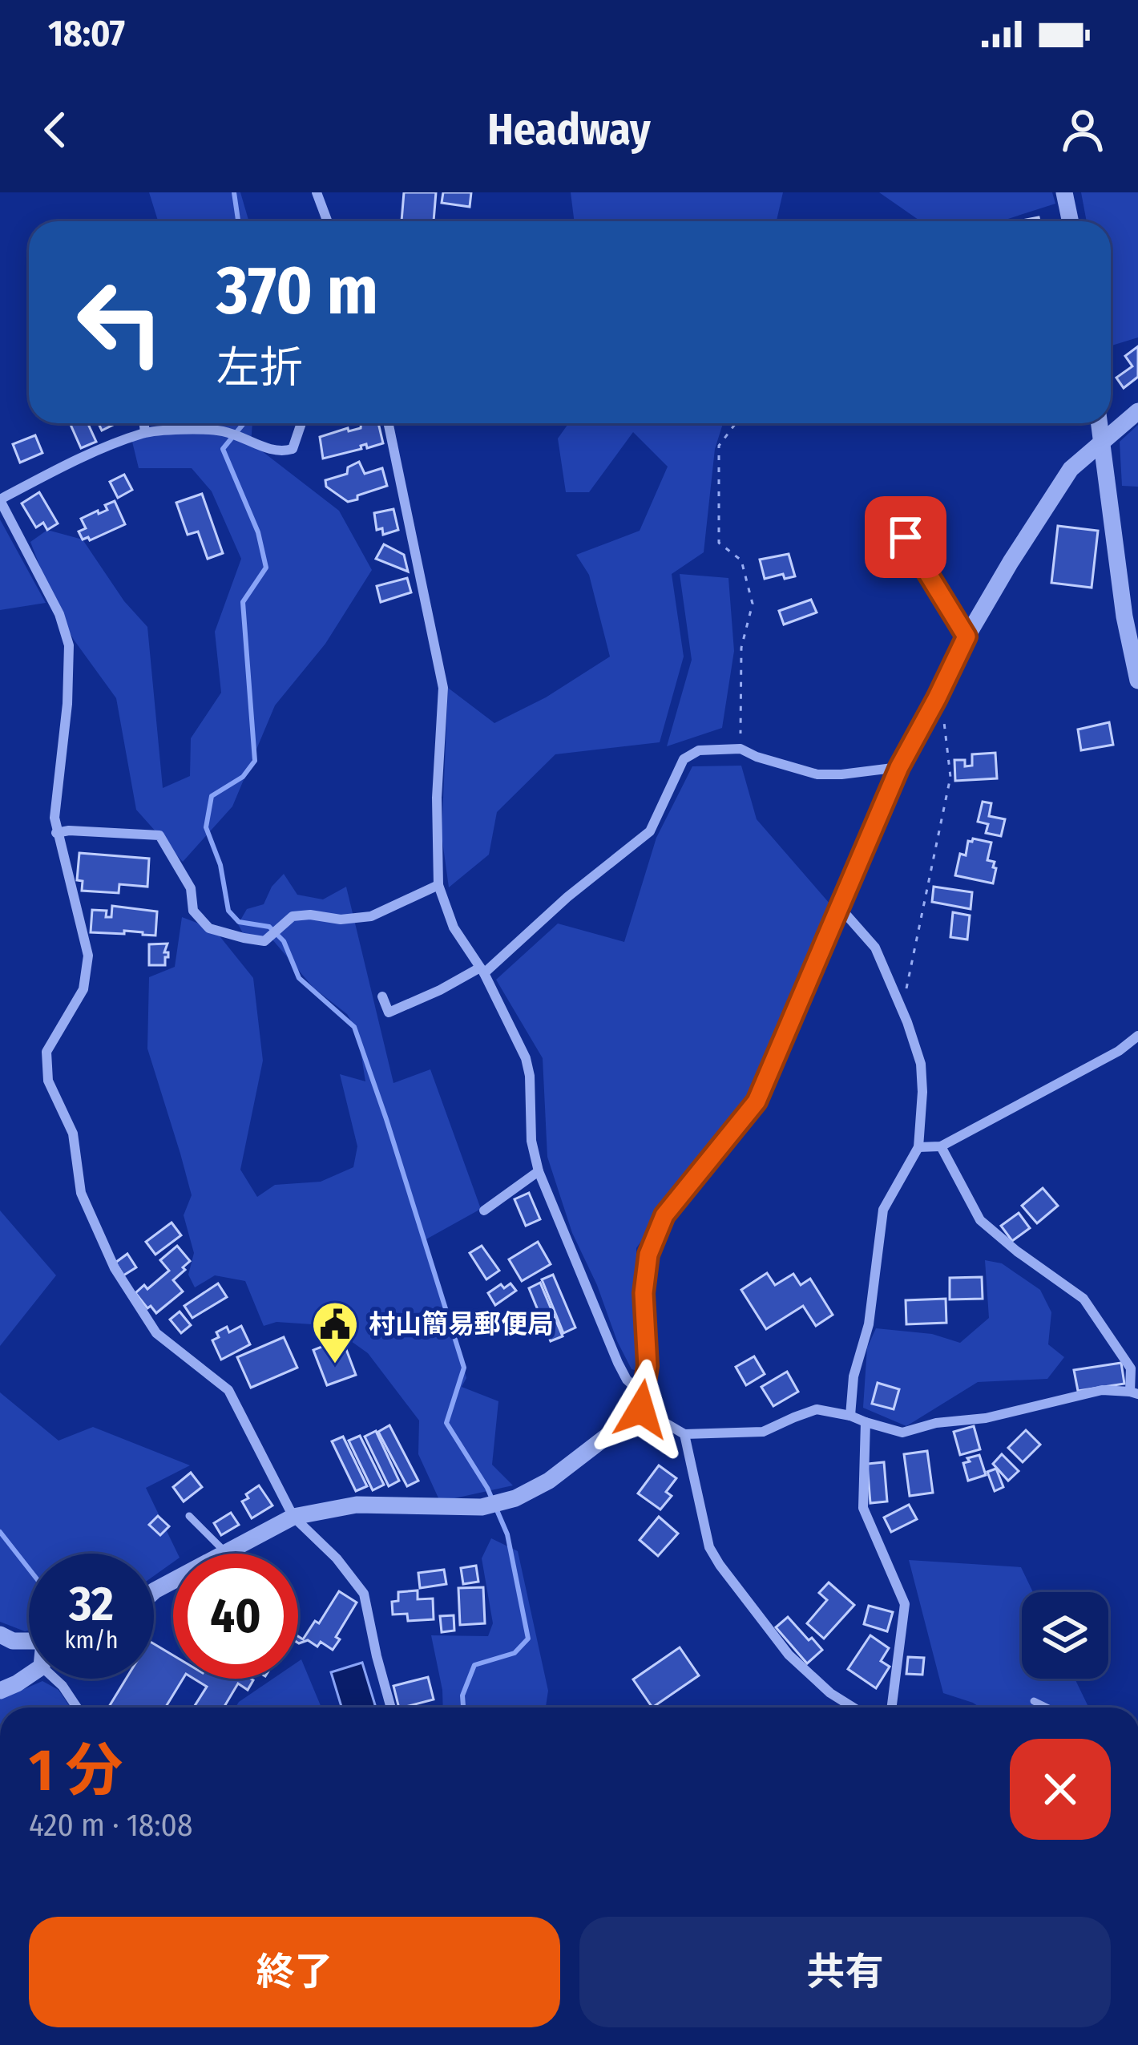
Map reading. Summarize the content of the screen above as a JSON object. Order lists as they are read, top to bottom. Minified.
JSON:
{"places":{"public building":["村山簡易郵便局"]},"page":{"status":"18:07","header":"Headway","turn":["370 m","左折"],"speed":"32 km/h","limit":"40","heading":["1 分","420 m · 18:08"],"buttons":["終了","共有"]}}
